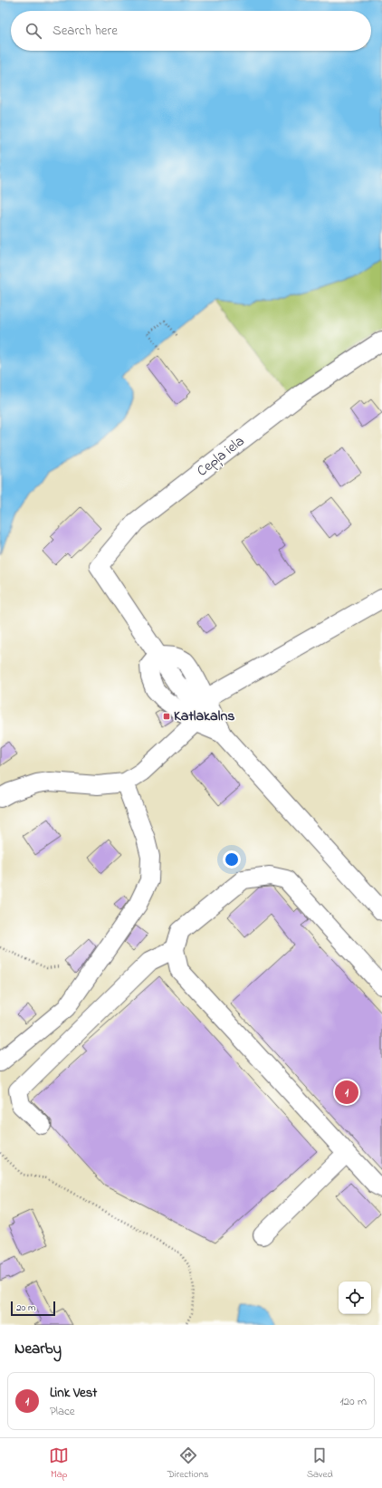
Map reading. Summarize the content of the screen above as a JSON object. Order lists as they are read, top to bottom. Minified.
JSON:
{"streets":{"street":["Cepļa iela"]},"places":{"transit":["Katlakalns"]},"scale_bar":"20 m","page":{"search":"Search here","pins":"1","scale":"20 m","heading":"Nearby","list":[{"mark":"1","name":"Link Vest","note":"Place","value":"120 m"}],"nav":["Map","Directions","Saved"]}}
